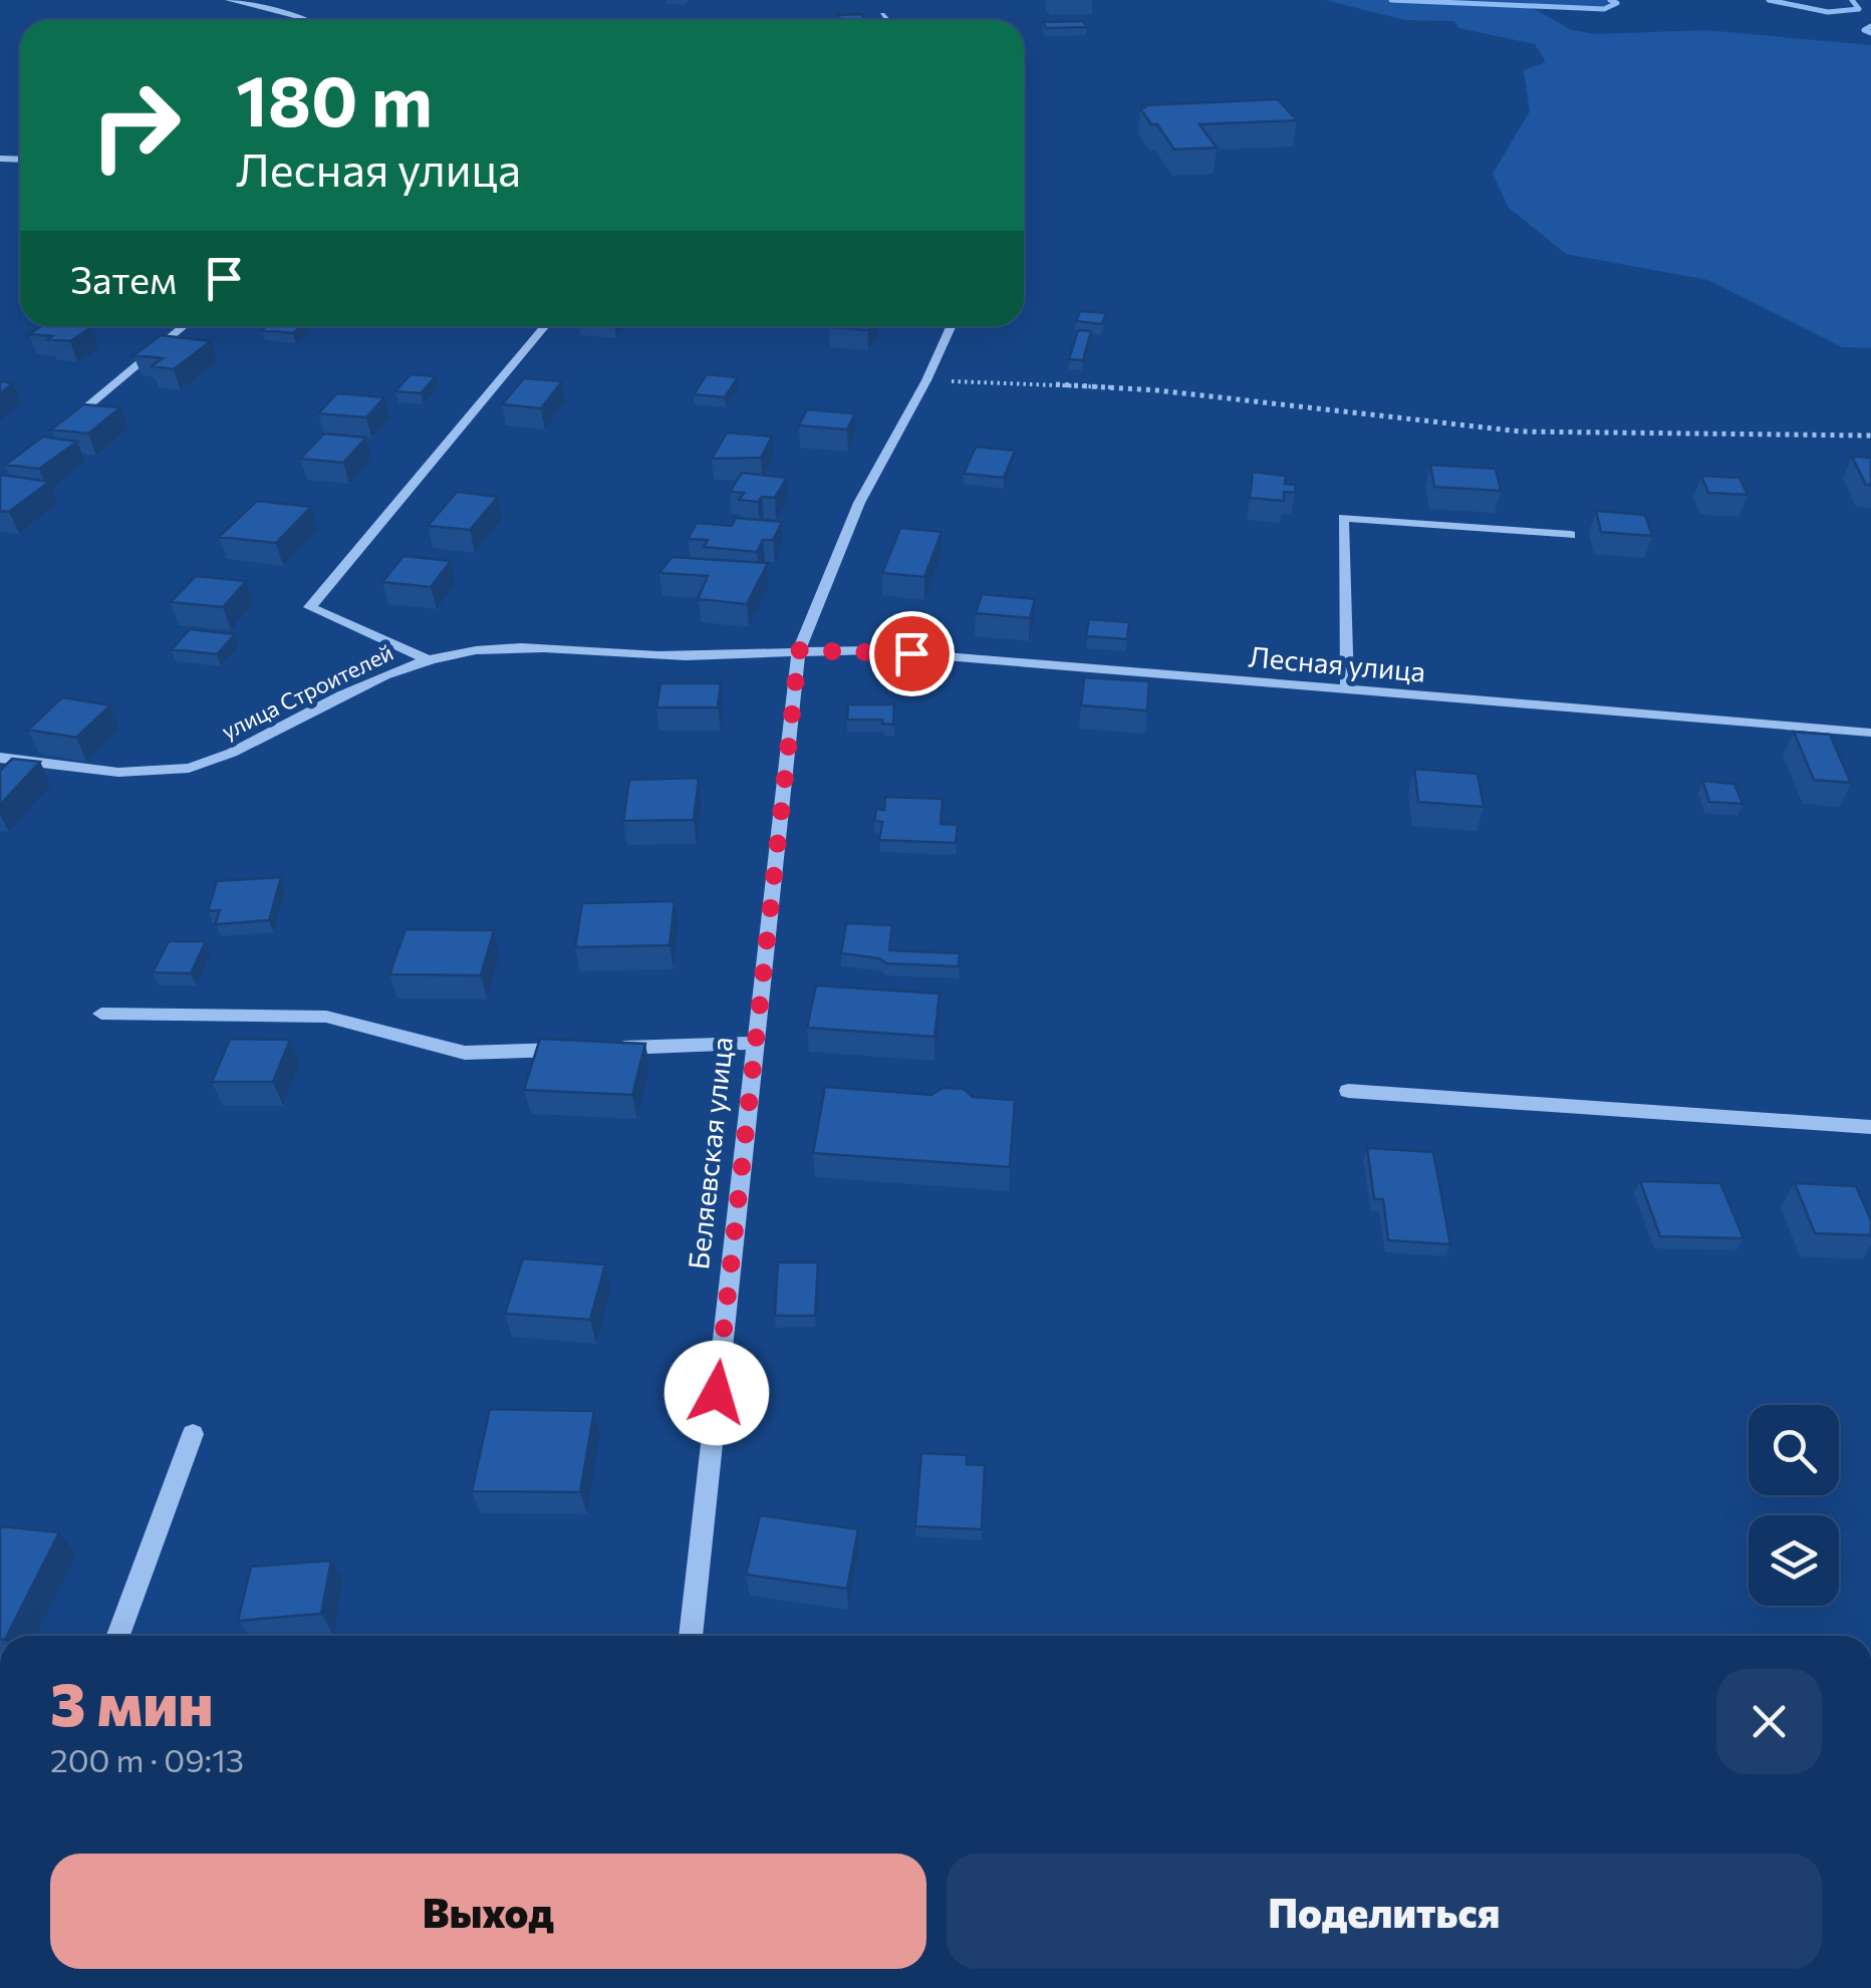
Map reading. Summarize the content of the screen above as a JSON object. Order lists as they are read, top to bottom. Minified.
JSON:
{"streets":{"street":["Лесная улица","улица Строителей","Беляевская улица"]},"crossings":[["Лесная улица","улица Строителей"],["Лесная улица","Беляевская улица"]],"page":{"turn":["180 m","Лесная улица"],"then":"Затем","heading":["3 мин","200 m · 09:13"],"buttons":["Выход","Поделиться"]}}
